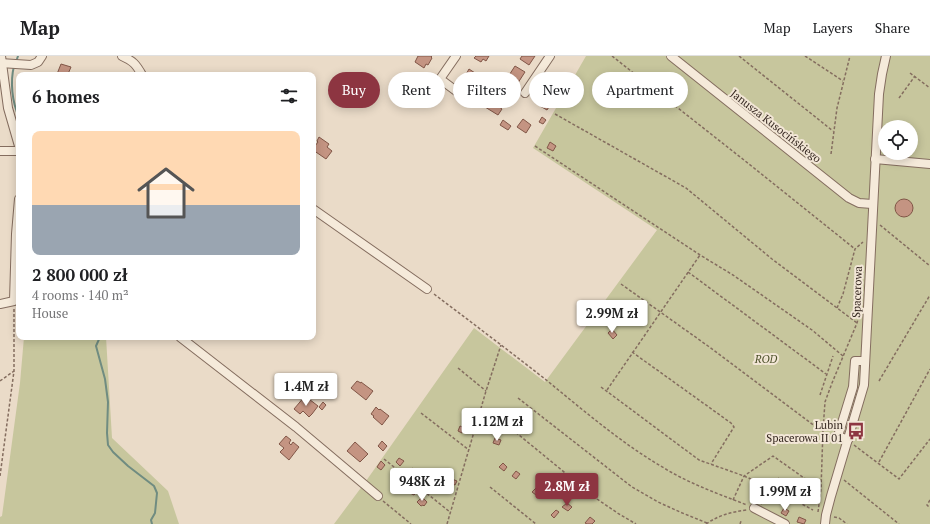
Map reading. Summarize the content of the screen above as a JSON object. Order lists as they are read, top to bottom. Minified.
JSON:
{"streets":{"street":["Janusza Kusocińskiego","Spacerowa"]},"crossings":[["Janusza Kusocińskiego","Spacerowa"]],"parks":["ROD"],"places":{"bus stop":["Lubin Spacerowa II 01"]},"page":{"header":"Map","nav":["Map","Layers","Share"],"chip":["Buy","Rent","Filters","New","Apartment"],"heading":"6 homes","list":[{"name":"2 800 000 zł","note":"4 rooms · 140 m² · House"}],"price":["2.99M zł","1.4M zł","1.12M zł","948K zł","2.8M zł","1.99M zł"]}}
